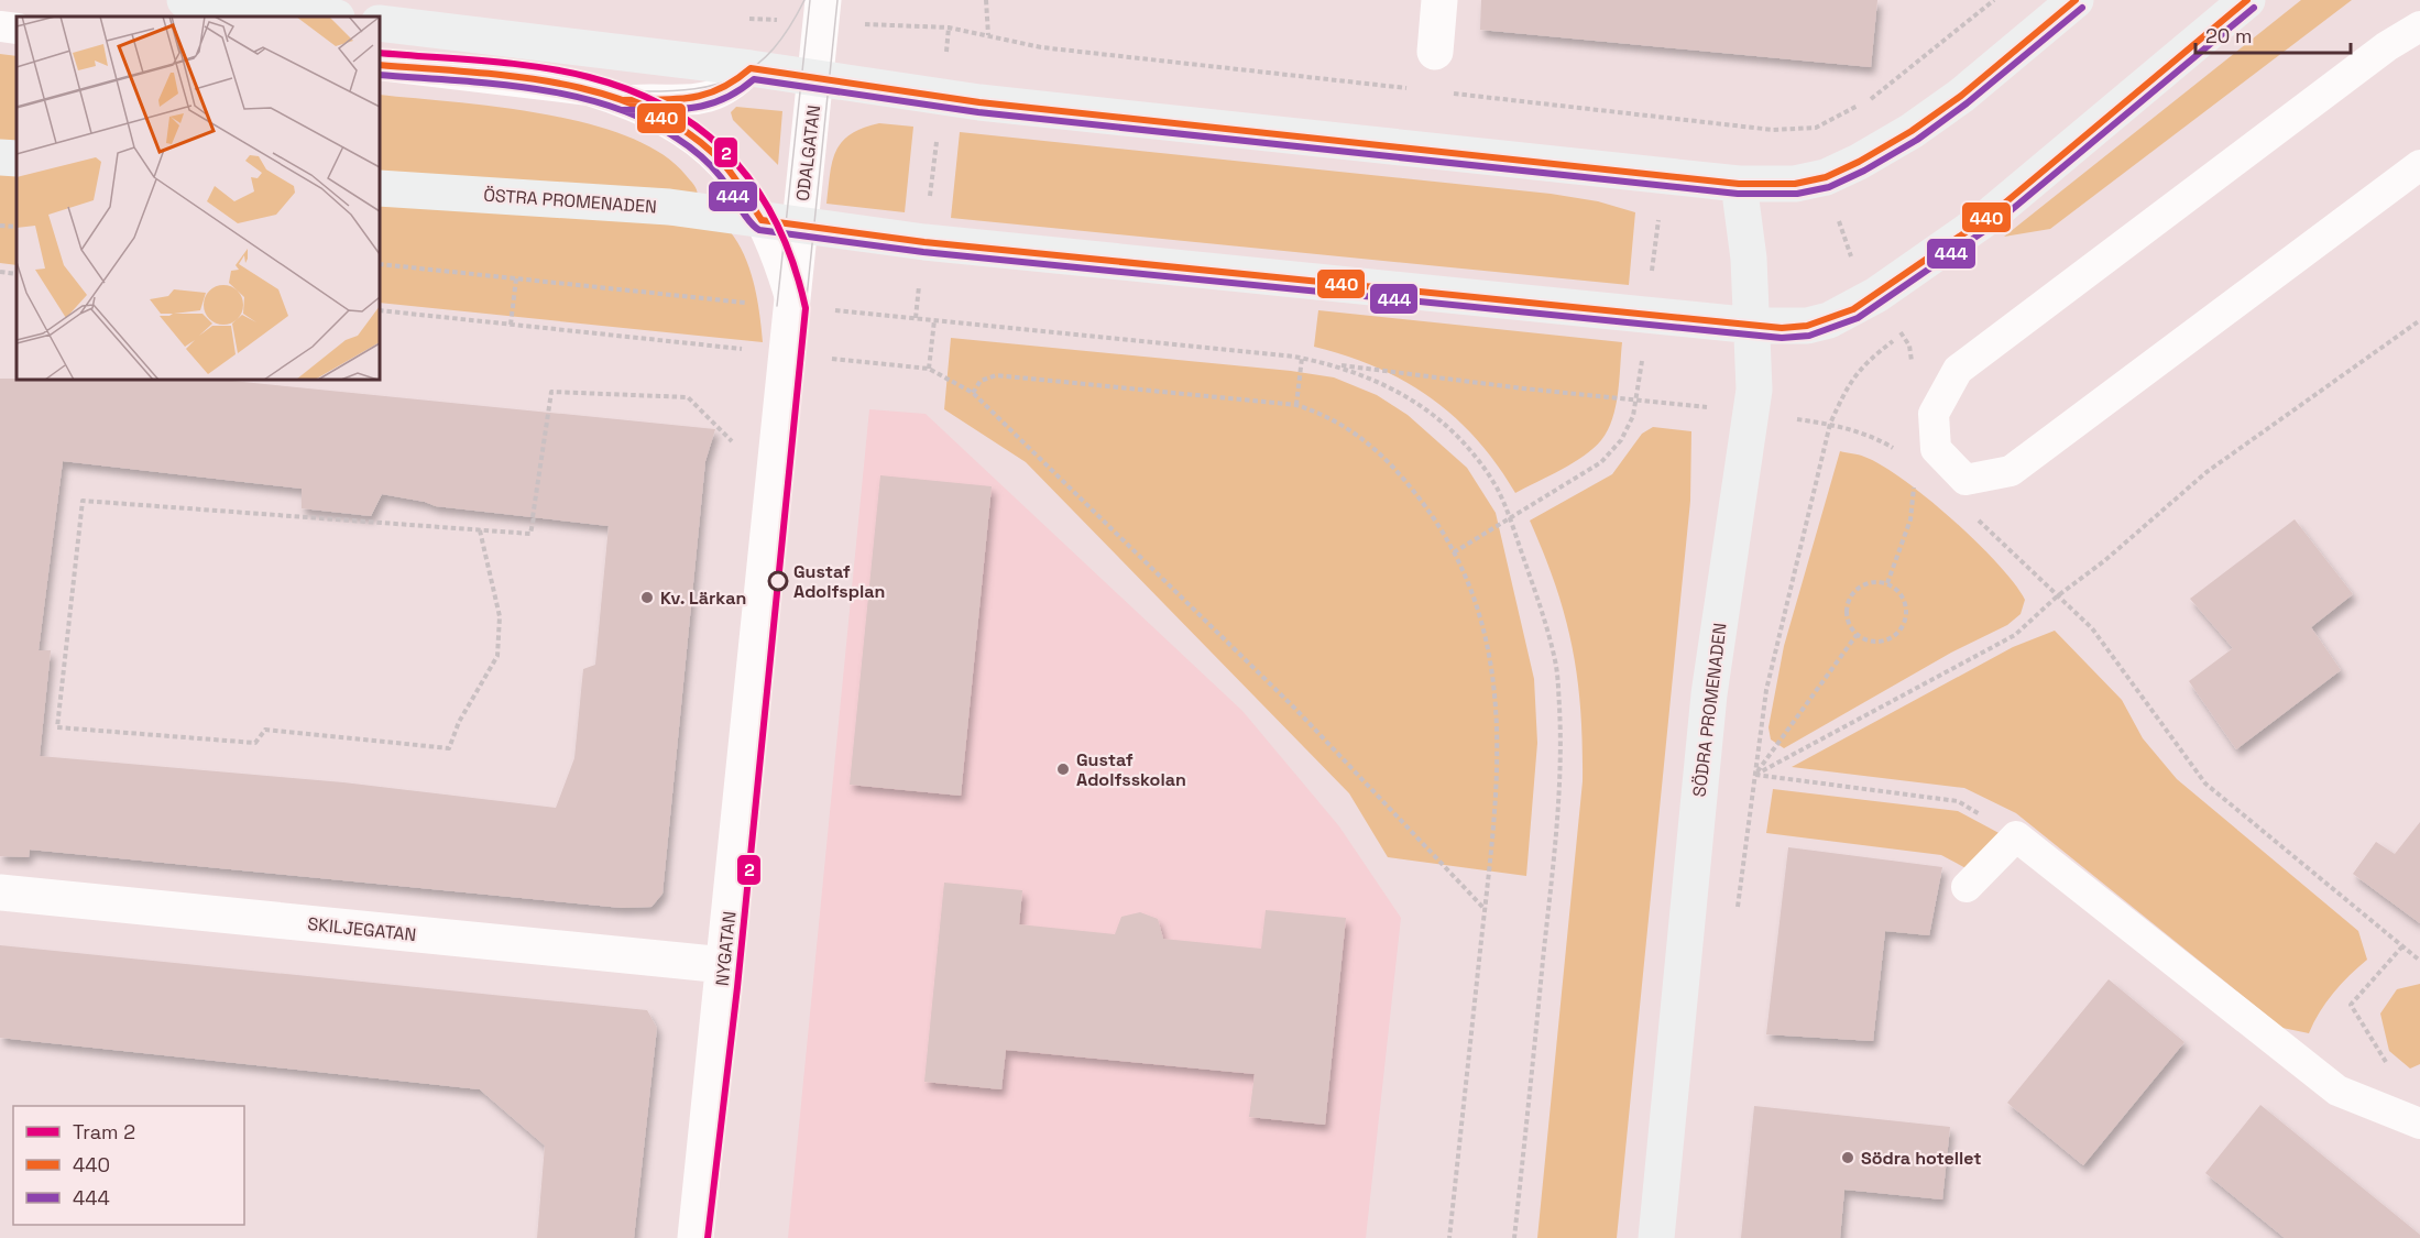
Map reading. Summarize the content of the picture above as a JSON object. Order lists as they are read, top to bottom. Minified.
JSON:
{"streets":{"main road":["ÖSTRA PROMENADEN","SÖDRA PROMENADEN"],"street":["ODALGATAN","SKILJEGATAN","NYGATAN"]},"crossings":[["ODALGATAN","ÖSTRA PROMENADEN"],["ODALGATAN","NYGATAN"],["ÖSTRA PROMENADEN","SÖDRA PROMENADEN"],["ÖSTRA PROMENADEN","NYGATAN"],["SKILJEGATAN","NYGATAN"]],"places":["Gustaf Adolfsplan","Kv. Lärkan","Gustaf Adolfsskolan","Södra hotellet"],"lines":["transit line 440","transit line 444","tram line 2"],"legend":["Tram 2","440","444"],"scale_bar":"20 m"}
